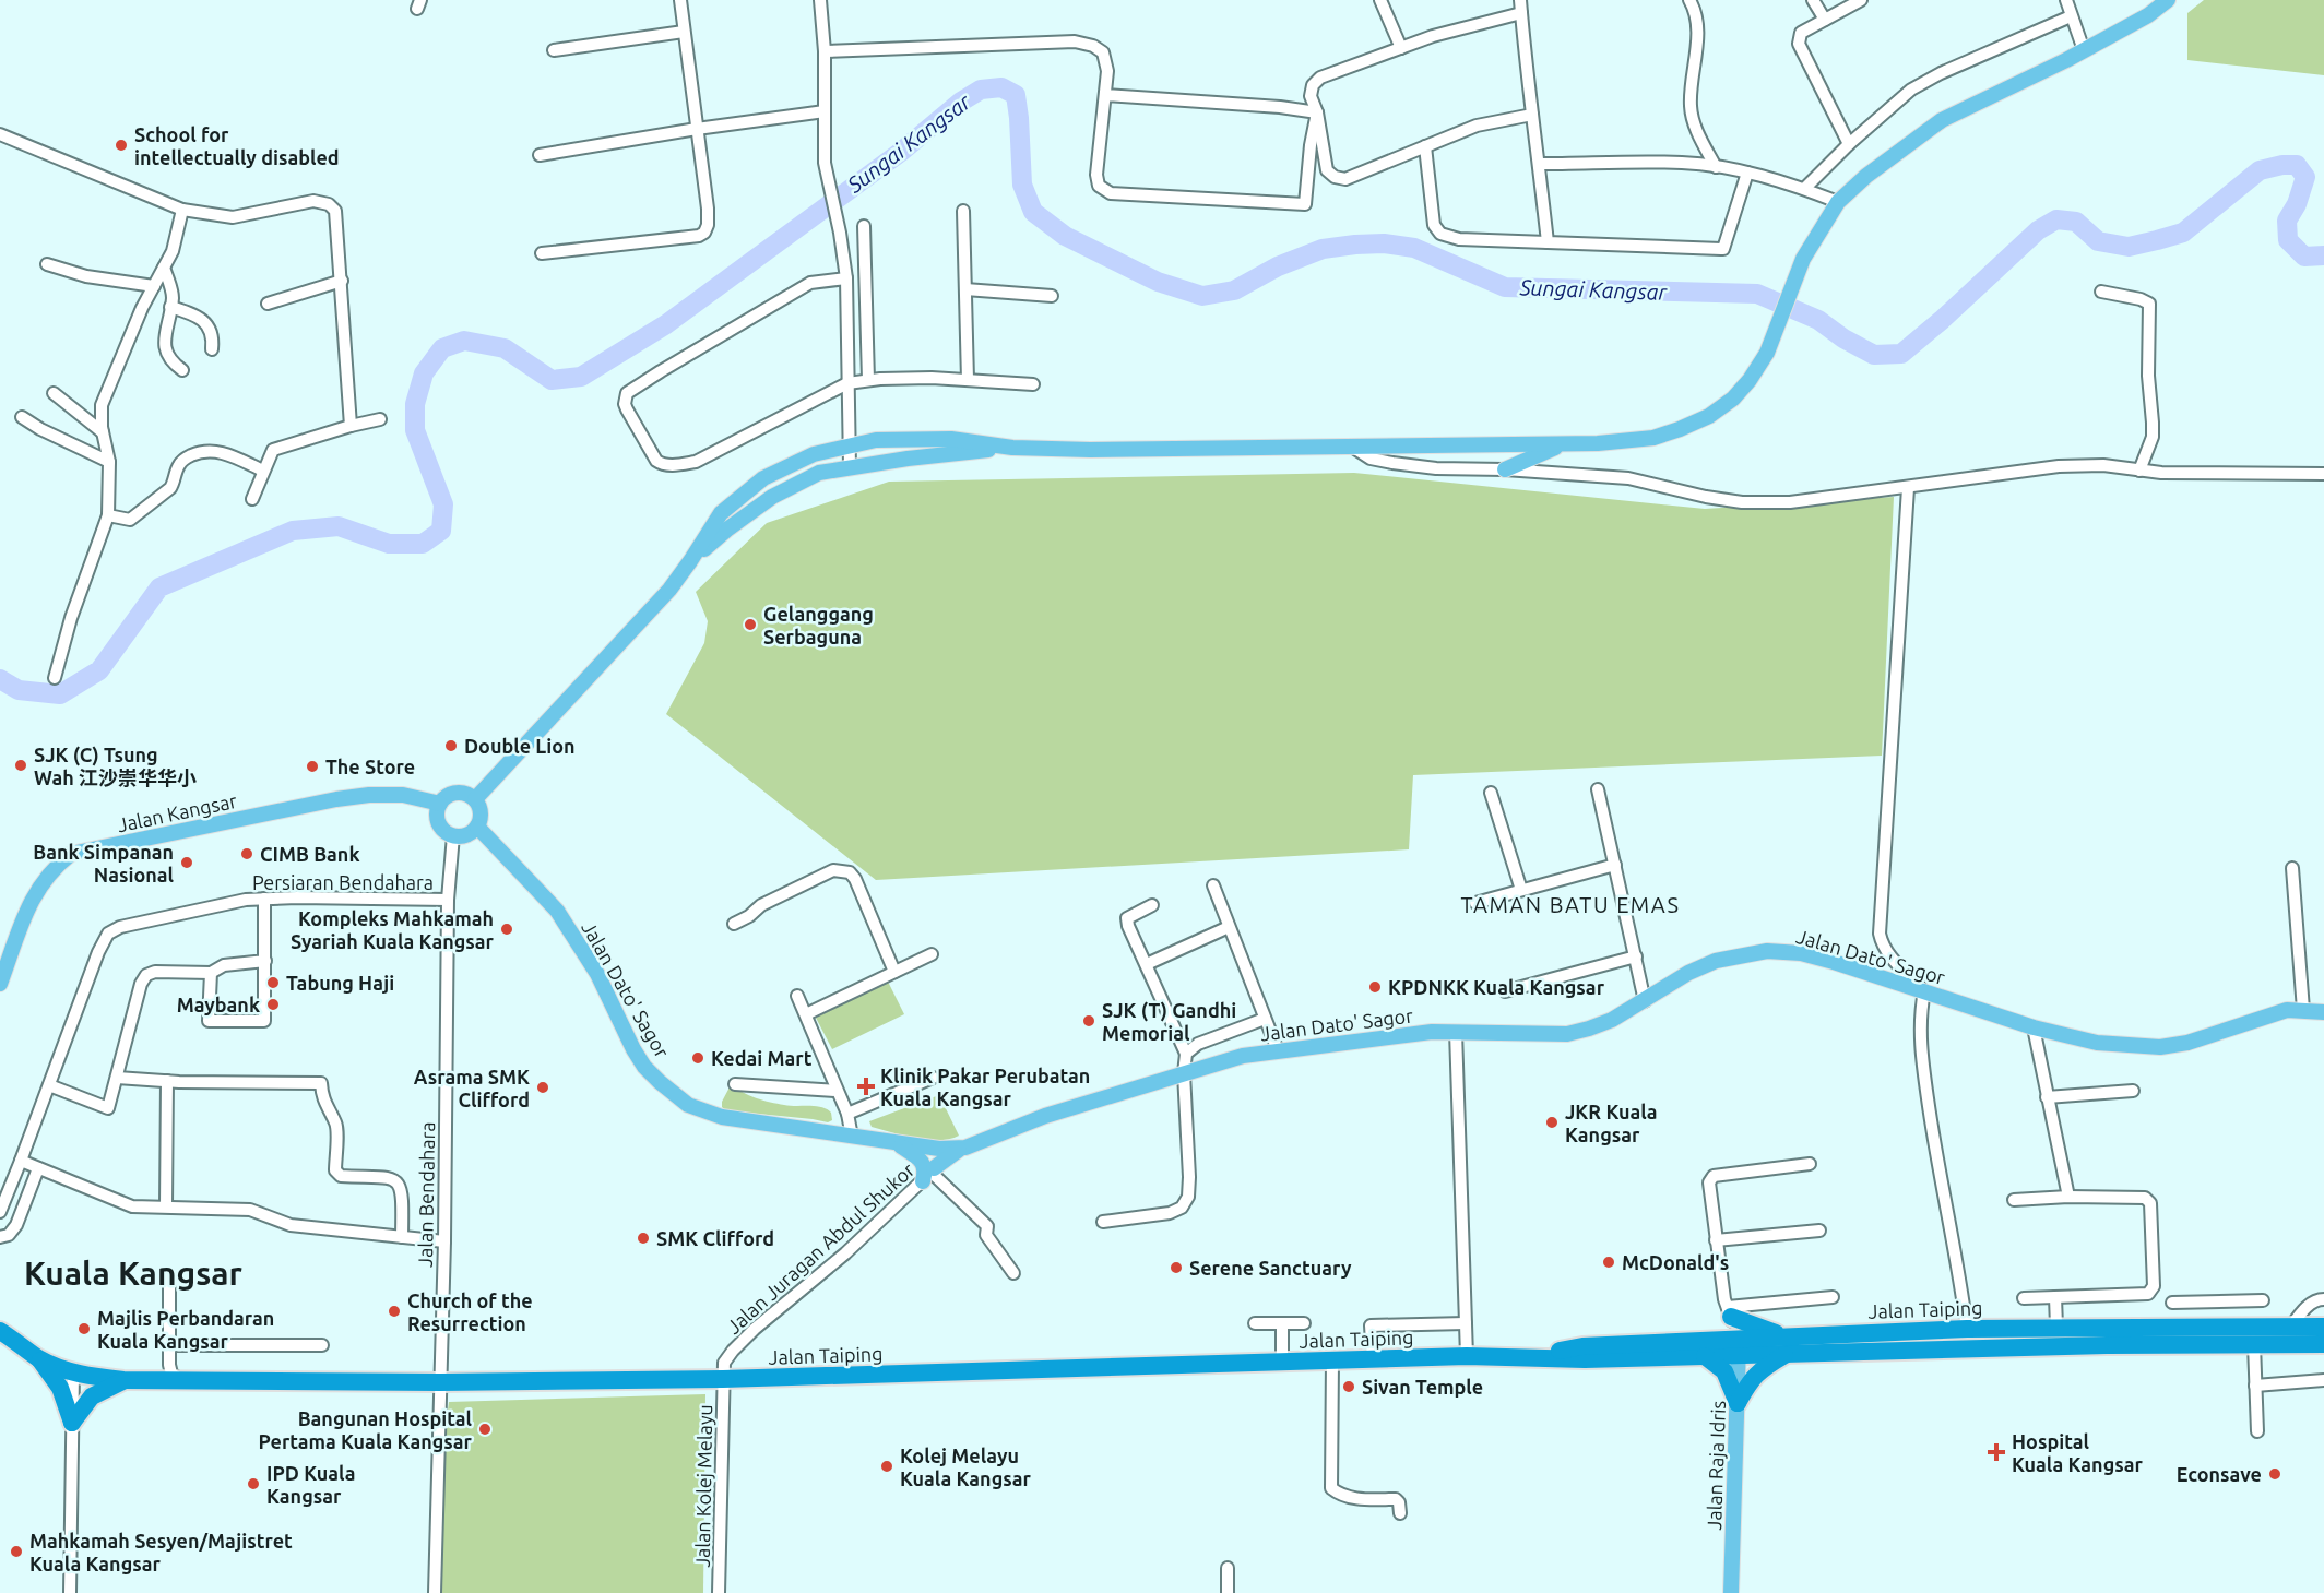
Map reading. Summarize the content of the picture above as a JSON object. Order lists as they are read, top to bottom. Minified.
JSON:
{"streets":{"highway":["Jalan Taiping"],"main road":["Jalan Kangsar","Jalan Dato' Sagor","Jalan Raja Idris"],"street":["Persiaran Bendahara","Jalan Bendahara","Jalan Juragan Abdul Shukor","Jalan Kolej Melayu"]},"crossings":[["Jalan Kangsar","Jalan Dato' Sagor"],["Jalan Kangsar","Jalan Bendahara"],["Persiaran Bendahara","Jalan Bendahara"],["Jalan Dato' Sagor","Jalan Bendahara"],["Jalan Dato' Sagor","Jalan Juragan Abdul Shukor"],["Jalan Bendahara","Jalan Taiping"],["Jalan Juragan Abdul Shukor","Jalan Taiping"],["Jalan Juragan Abdul Shukor","Jalan Kolej Melayu"],["Jalan Taiping","Jalan Raja Idris"],["Jalan Taiping","Jalan Kolej Melayu"]],"districts":["TAMAN BATU EMAS","Kuala Kangsar"],"water":["Sungai Kangsar"],"places":{"other":["School for intellectually disabled","Gelanggang Serbaguna","Double Lion","SJK (C) Tsung Wah 江沙崇华华小","The Store","CIMB Bank","Bank Simpanan Nasional","Kompleks Mahkamah Syariah Kuala Kangsar","Tabung Haji","KPDNKK Kuala Kangsar","Maybank","SJK (T) Gandhi Memorial","Kedai Mart","Asrama SMK Clifford","JKR Kuala Kangsar","SMK Clifford","McDonald's","Serene Sanctuary","Church of the Resurrection","Majlis Perbandaran Kuala Kangsar","Sivan Temple","Bangunan Hospital Pertama Kuala Kangsar","Kolej Melayu Kuala Kangsar","Econsave","IPD Kuala Kangsar","Mahkamah Sesyen/Majistret Kuala Kangsar"],"health":["Klinik Pakar Perubatan Kuala Kangsar","Hospital Kuala Kangsar"]}}
